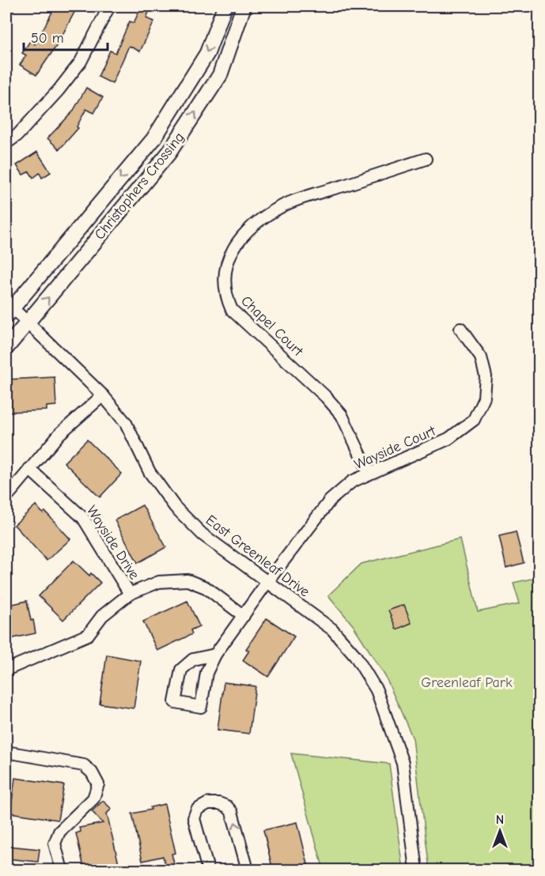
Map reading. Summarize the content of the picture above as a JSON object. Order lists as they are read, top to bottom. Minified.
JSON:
{"streets":{"street":["Christophers Crossing","Chapel Court","Wayside Court","Wayside Drive","East Greenleaf Drive"]},"crossings":[["Christophers Crossing","East Greenleaf Drive"],["Chapel Court","Wayside Court"],["Wayside Court","East Greenleaf Drive"]],"parks":["Greenleaf Park"],"scale_bar":"50 m","north":"top"}
